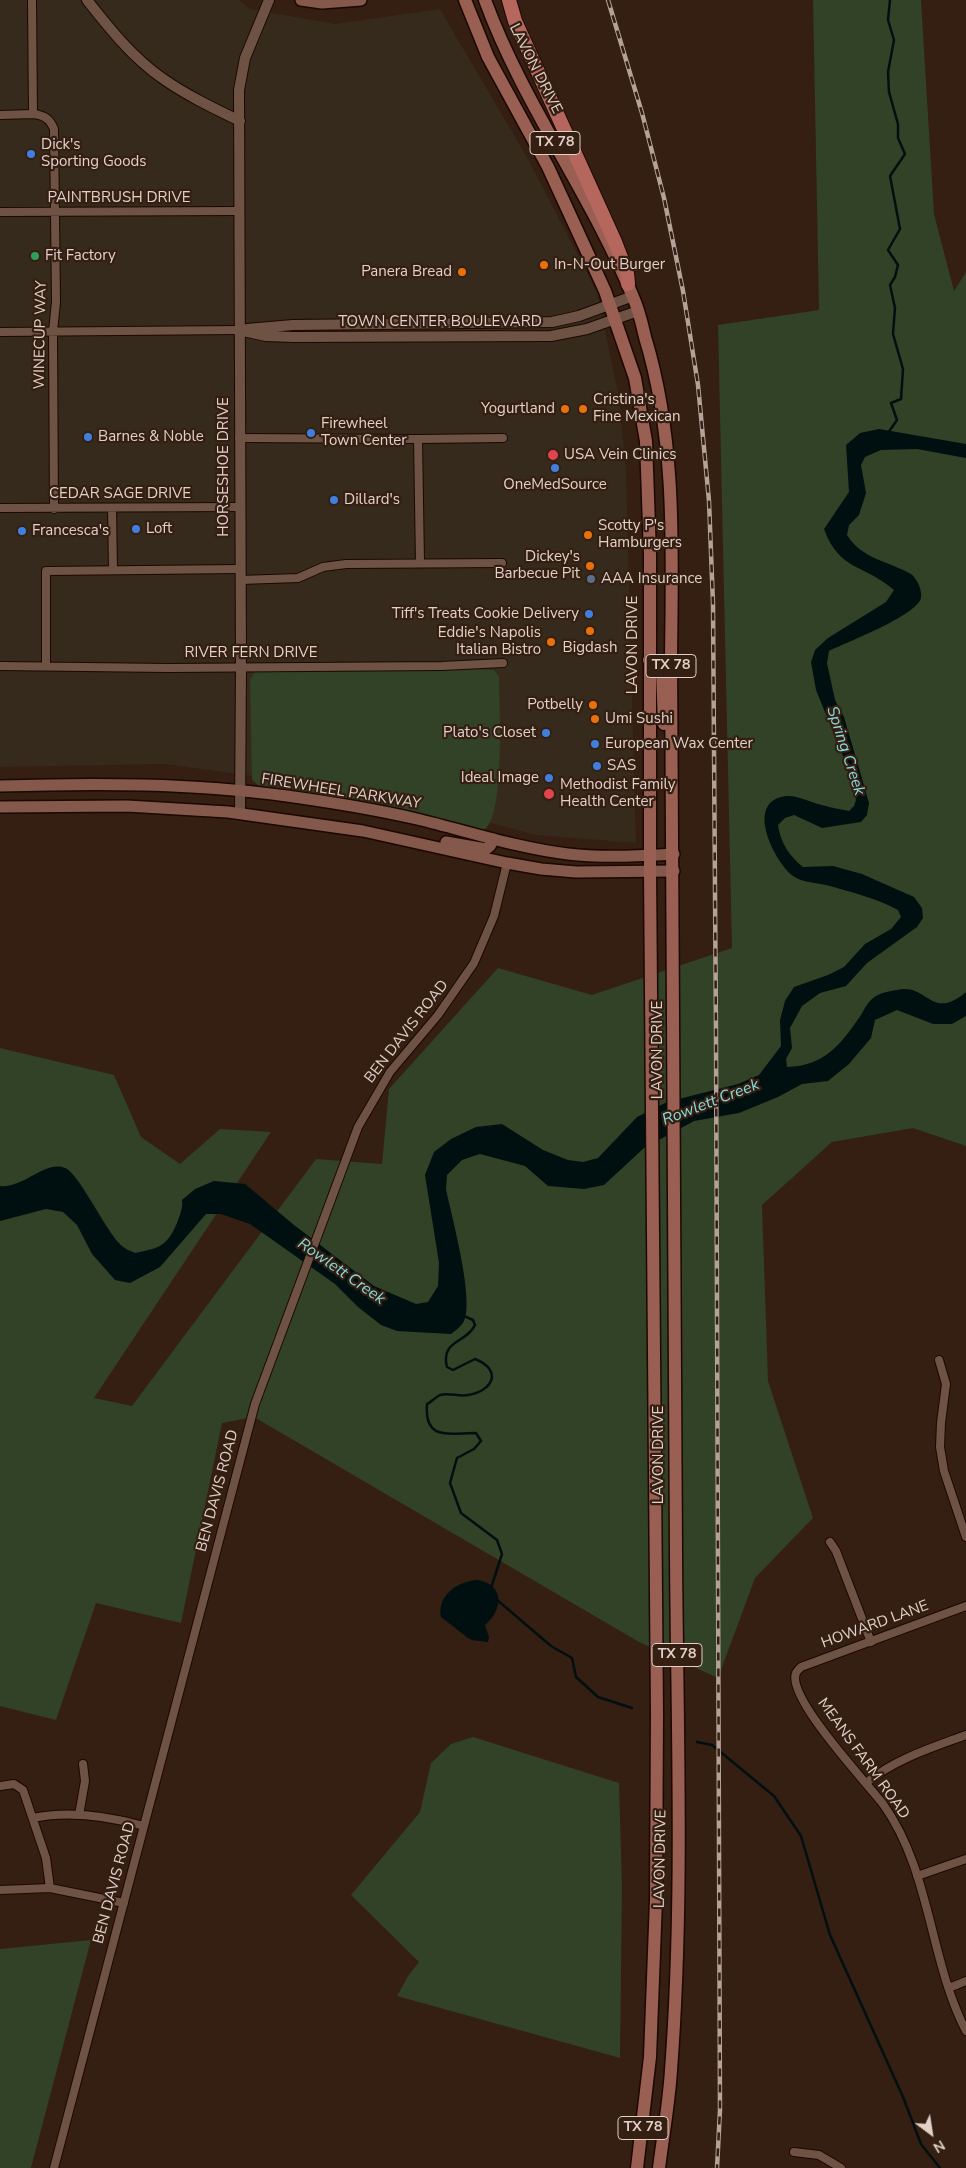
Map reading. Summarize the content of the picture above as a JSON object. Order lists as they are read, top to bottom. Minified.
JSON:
{"streets":{"main road":["LAVON DRIVE","TX 78","FIREWHEEL PARKWAY"],"street":["PAINTBRUSH DRIVE","TOWN CENTER BOULEVARD","WINECUP WAY","HORSESHOE DRIVE","CEDAR SAGE DRIVE","RIVER FERN DRIVE","BEN DAVIS ROAD","HOWARD LANE","MEANS FARM ROAD"]},"crossings":[["LAVON DRIVE","TOWN CENTER BOULEVARD"],["LAVON DRIVE","FIREWHEEL PARKWAY"],["PAINTBRUSH DRIVE","WINECUP WAY"],["PAINTBRUSH DRIVE","HORSESHOE DRIVE"],["TOWN CENTER BOULEVARD","WINECUP WAY"],["TOWN CENTER BOULEVARD","HORSESHOE DRIVE"],["WINECUP WAY","CEDAR SAGE DRIVE"],["HORSESHOE DRIVE","CEDAR SAGE DRIVE"],["HORSESHOE DRIVE","RIVER FERN DRIVE"],["HORSESHOE DRIVE","FIREWHEEL PARKWAY"],["HOWARD LANE","MEANS FARM ROAD"]],"water":["Spring Creek","Rowlett Creek"],"places":["Dick's Sporting Goods","Fit Factory","In-N-Out Burger","Panera Bread","Yogurtland","Cristina's Fine Mexican","Firewheel Town Center","Barnes & Noble","USA Vein Clinics","OneMedSource","Dillard's","Loft","Francesca's","Scotty P's Hamburgers","Dickey's Barbecue Pit","AAA Insurance","Tiff's Treats Cookie Delivery","Bigdash","Eddie's Napolis Italian Bistro","Potbelly","Umi Sushi","Plato's Closet","European Wax Center","SAS","Ideal Image","Methodist Family Health Center"],"north":"bottom right"}
